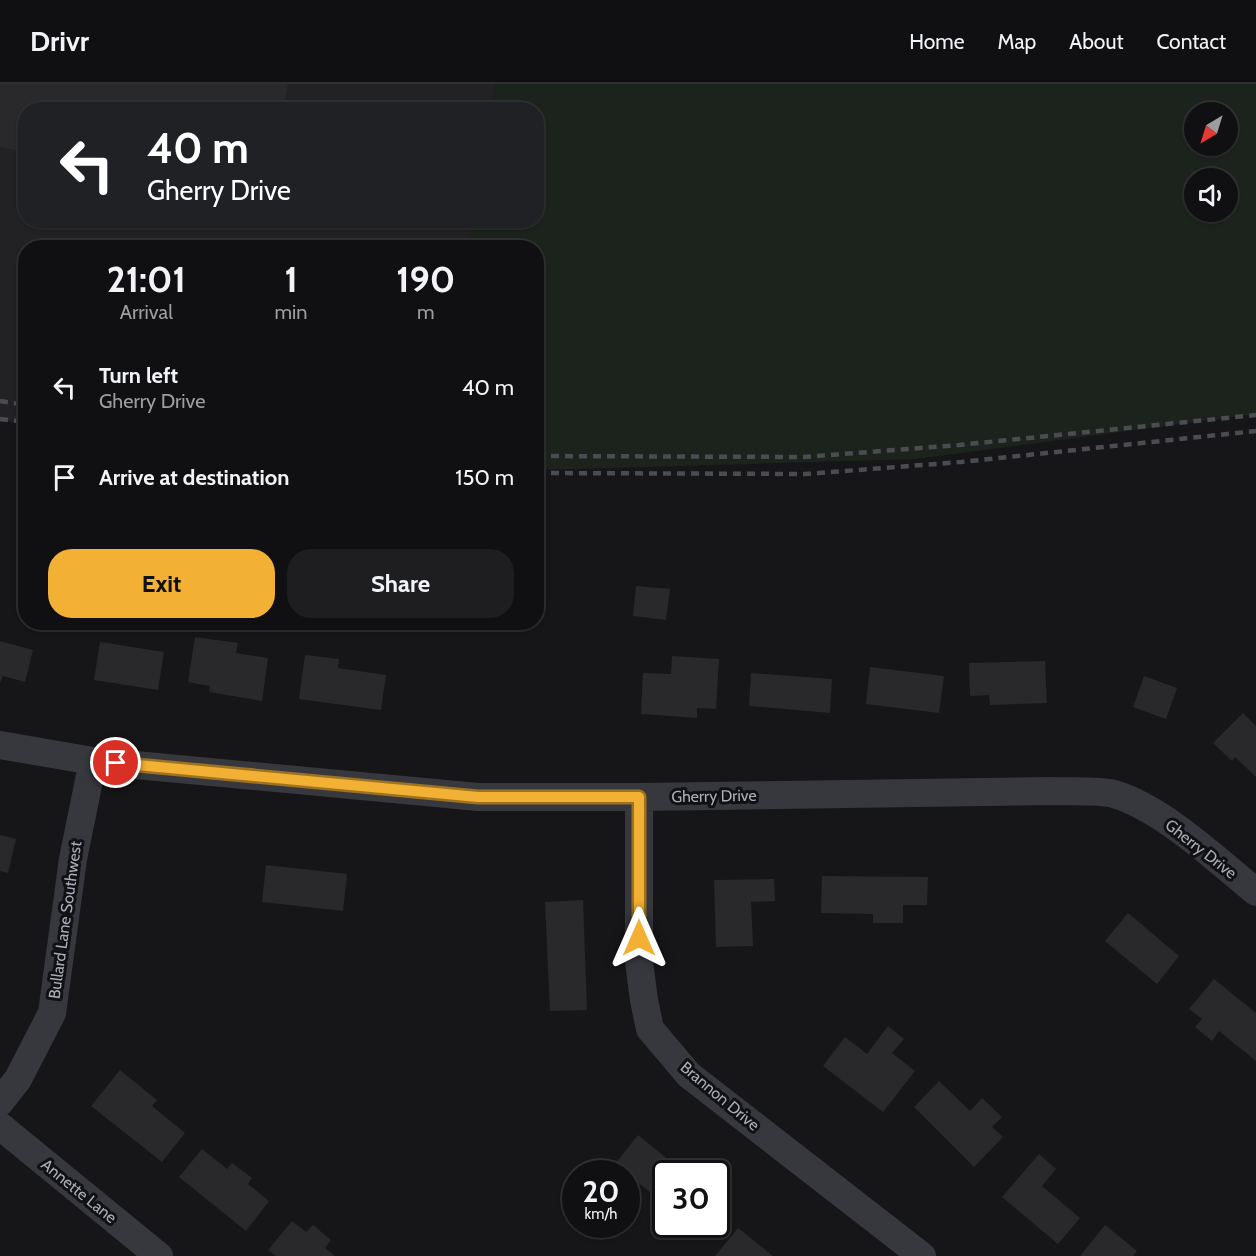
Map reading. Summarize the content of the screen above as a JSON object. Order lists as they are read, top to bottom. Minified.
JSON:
{"streets":{"street":["Gherry Drive","Bullard Lane Southwest","Brannon Drive","Annette Lane"]},"crossings":[["Gherry Drive","Bullard Lane Southwest"],["Gherry Drive","Brannon Drive"]],"north":"bottom left","page":{"header":"Drivr","nav":["Home","Map","About","Contact"],"turn":["40 m","Gherry Drive"],"eta":["21:01","Arrival","1","min","190","m"],"list":[{"name":"Turn left","note":"Gherry Drive","value":"40 m"},{"name":"Arrive at destination","value":"150 m"}],"buttons":["Exit","Share"],"speed":"20 km/h","limit":"30"}}
